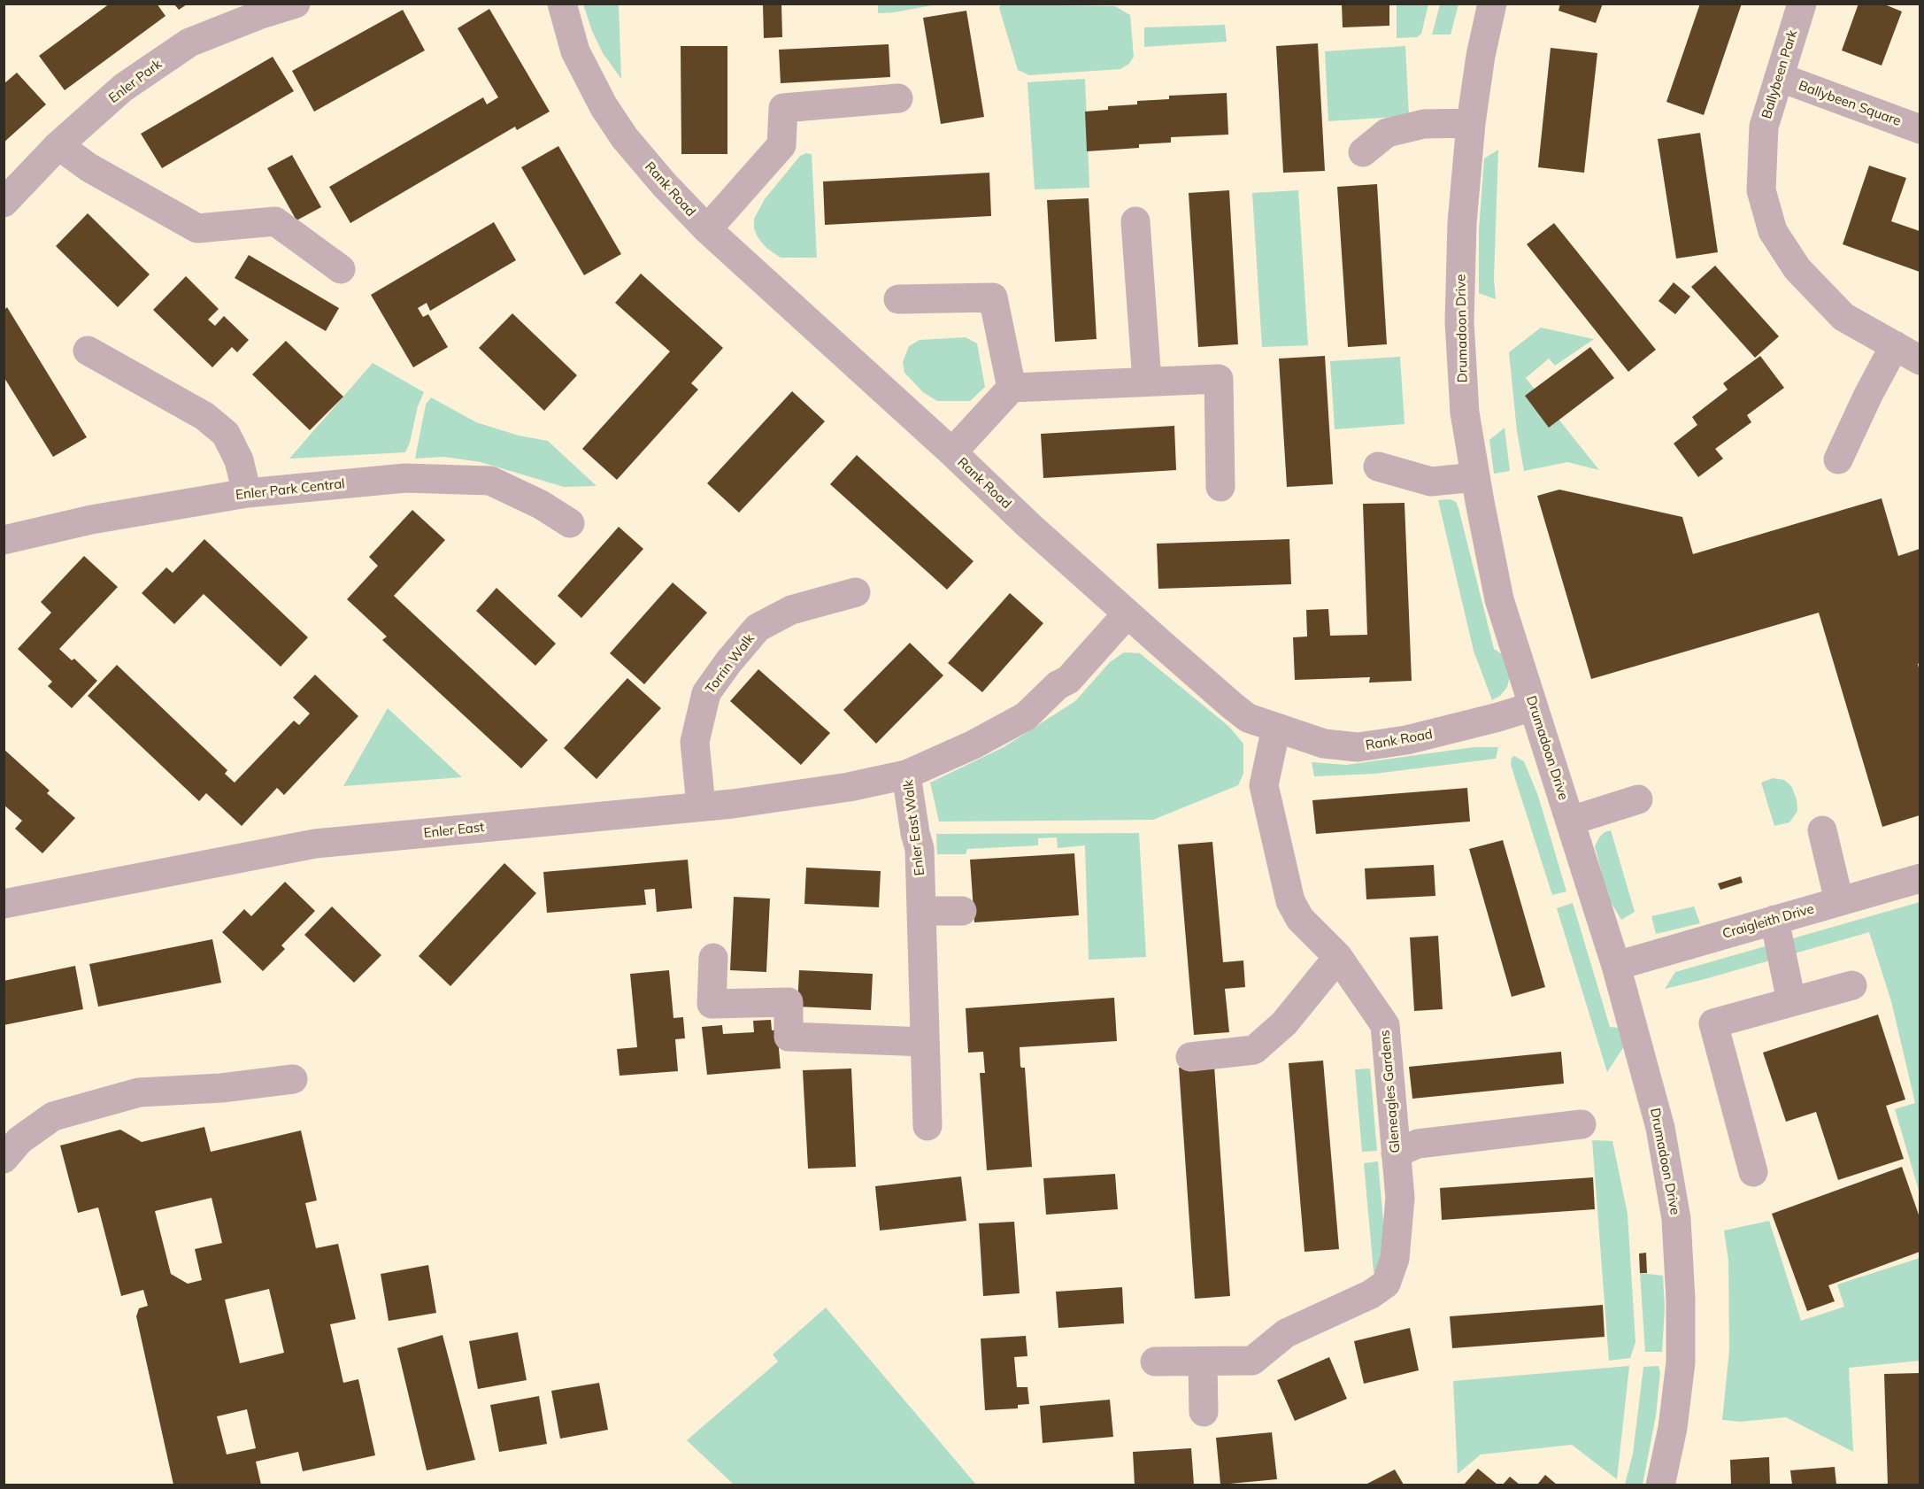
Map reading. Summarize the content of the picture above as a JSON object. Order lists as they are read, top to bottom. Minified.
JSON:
{"streets":{"street":["Ballybeen Park","Enler Park","Ballybeen Square","Rank Road","Drumadoon Drive","Enler Park Central","Torrin Walk","Enler East Walk","Enler East","Craigleith Drive","Gleneagles Gardens"]},"crossings":[["Ballybeen Park","Ballybeen Square"],["Rank Road","Drumadoon Drive"],["Rank Road","Enler East Walk"],["Rank Road","Gleneagles Gardens"],["Drumadoon Drive","Craigleith Drive"],["Torrin Walk","Enler East"],["Enler East Walk","Enler East"]]}
